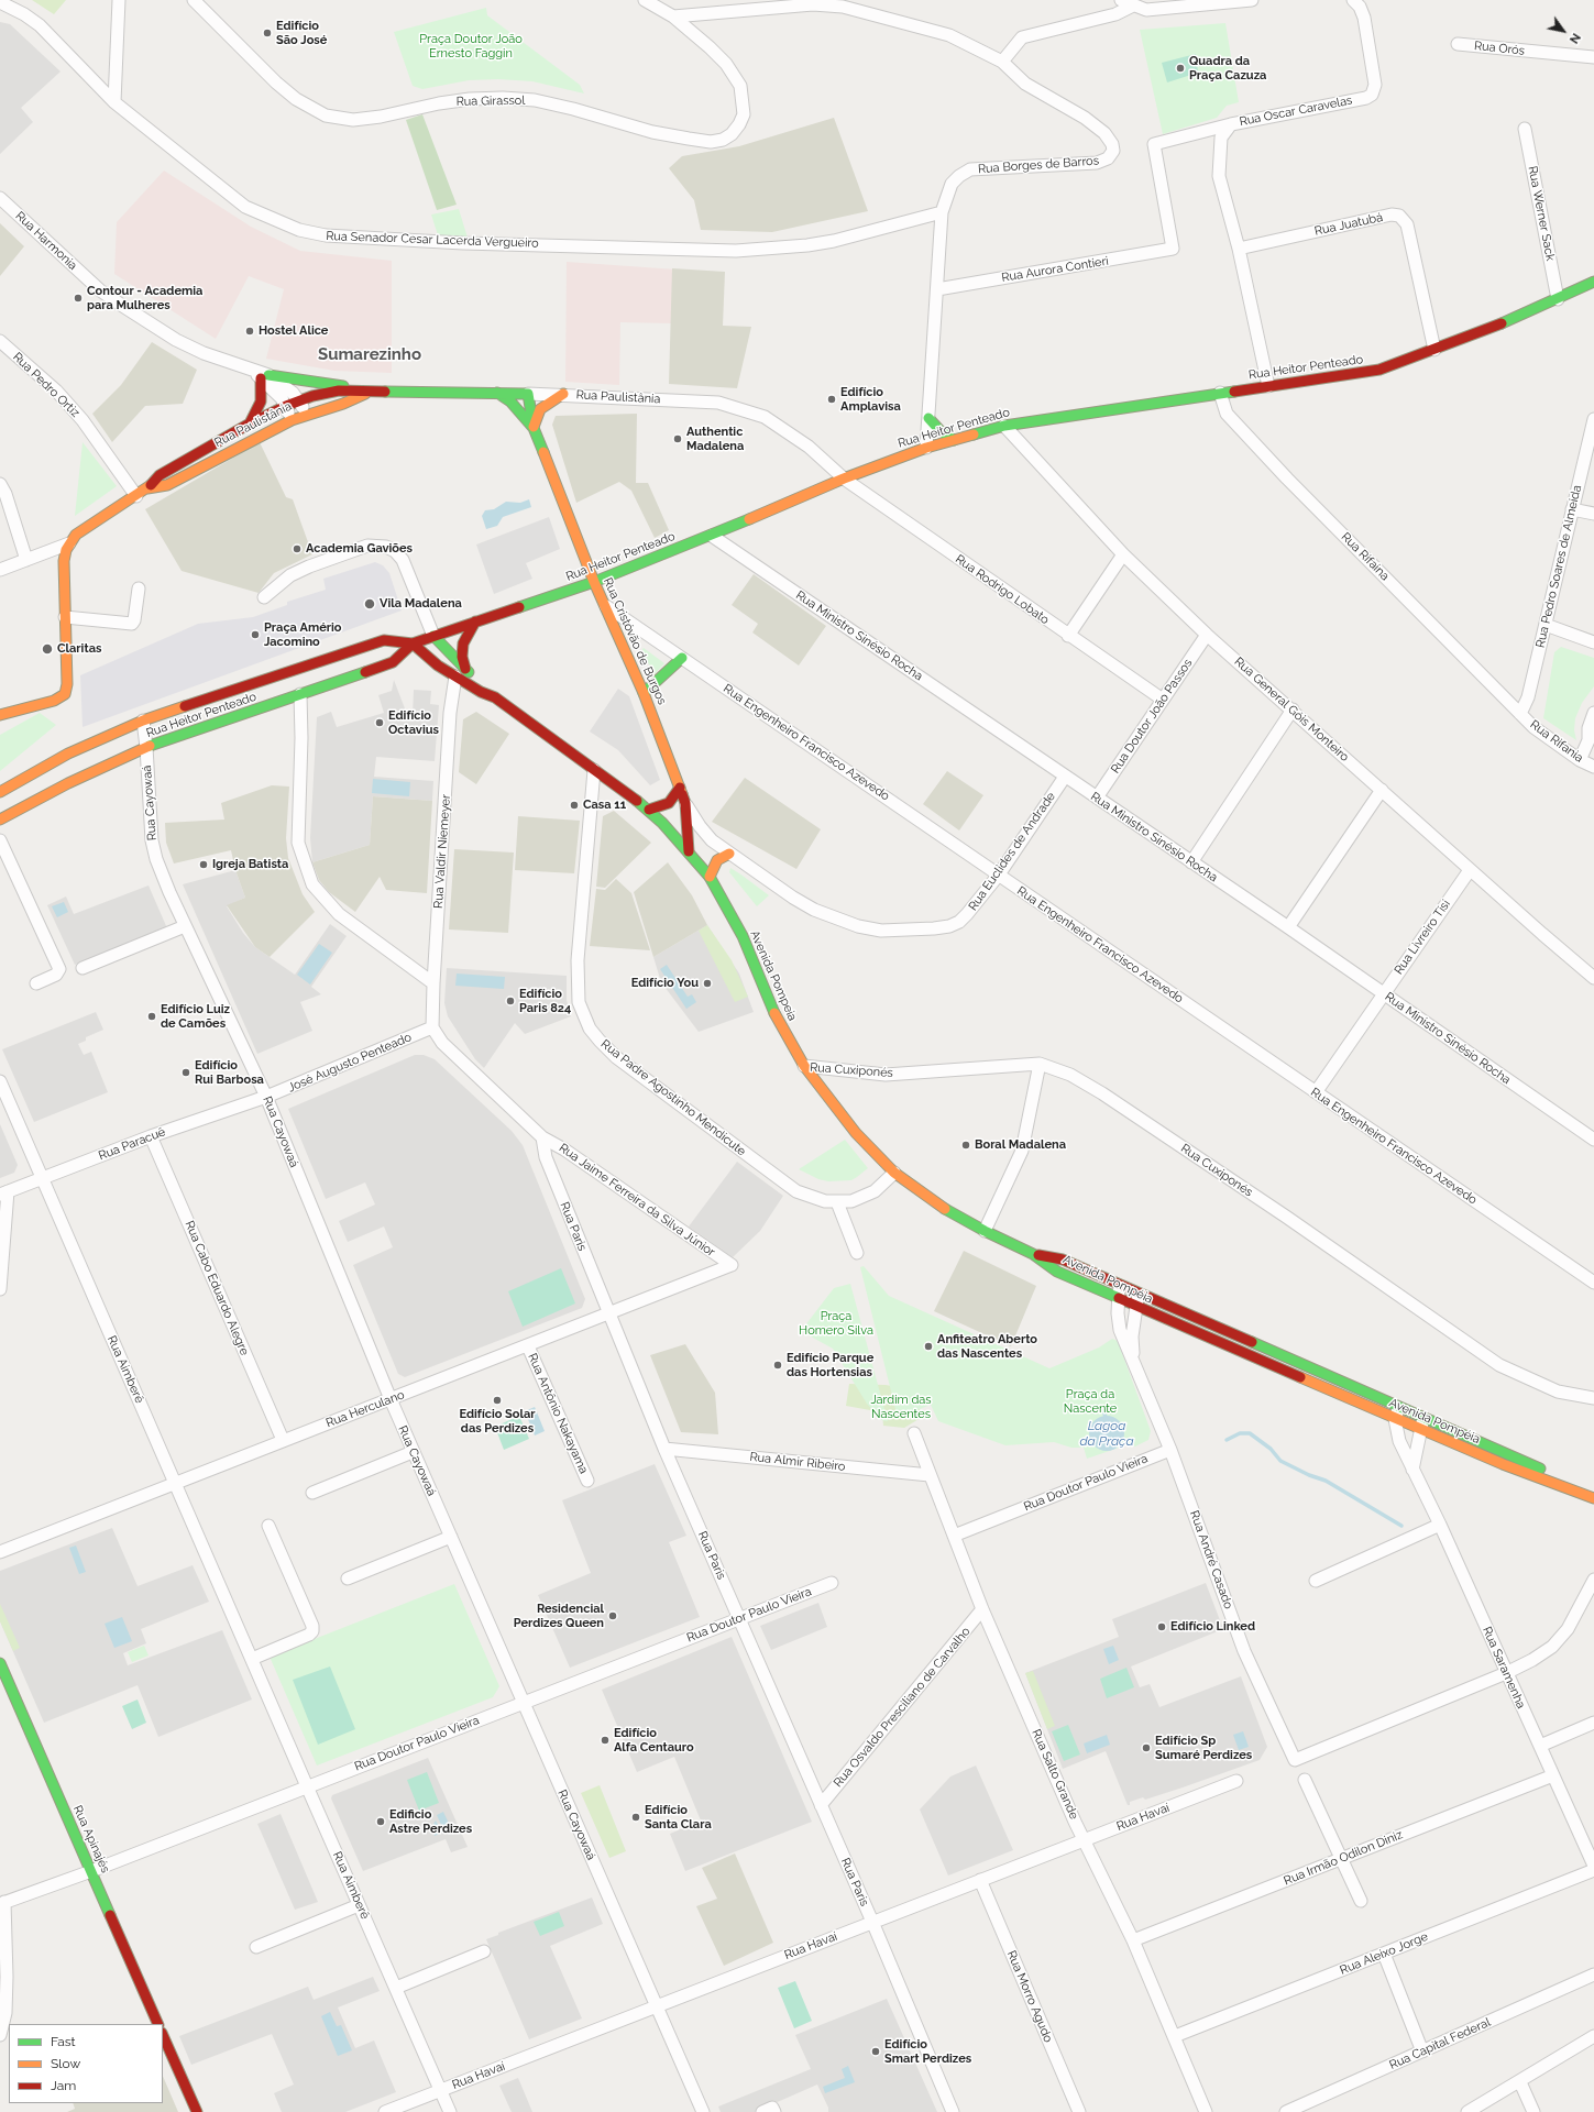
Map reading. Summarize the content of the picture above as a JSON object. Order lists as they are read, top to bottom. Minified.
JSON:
{"streets":{"main road":["Rua Heitor Penteado","Rua Paulistânia","Rua Cristóvão de Burgos","Avenida Pompeia","Avenida Pompéia","Rua Apinajés"],"street":["Rua Orós","Rua Girassol","Rua Oscar Caravelas","Rua Borges de Barros","Rua Werner Sack","Rua Juatubá","Rua Senador Cesar Lacerda Vergueiro","Rua Harmonia","Rua Aurora Contieri","Rua Pedro Ortiz","Rua Rifaina","Rua Pedro Soares de Almeida","Rua Rodrigo Lobato","Rua Ministro Sinésio Rocha","Rua General Góis Monteiro","Rua Doutor João Passos","Rua Rifania","Rua Engenheiro Francisco Azevedo","Rua Cayowaá","Rua Valdir Niemeyer","Rua Euclides de Andrade","Rua Livreiro Tisi","José Augusto Penteado","Rua Cuxiponés","Rua Padre Agostinho Mendicute","Rua Paracuê","Rua Jaime Ferreira da Silva Júnior","Rua Paris","Rua Cabo Eduardo Alegre","Rua Aimberê","Rua Herculano","Rua Antônio Nakayama","Rua Almir Ribeiro","Rua Doutor Paulo Vieira","Rua André Casado","Rua Saramenha","Rua Osvaldo Presciliano de Carvalho","Rua Salto Grande","Rua Havaí","Rua Irmão Odilon Diniz","Rua Aleixo Jorge","Rua Morro Agudo","Rua Capital Federal"]},"crossings":[["Rua Oscar Caravelas","Rua Juatubá"],["Rua Oscar Caravelas","Rua Aurora Contieri"],["Rua Oscar Caravelas","Rua Heitor Penteado"],["Rua Borges de Barros","Rua Senador Cesar Lacerda Vergueiro"],["Rua Borges de Barros","Rua Aurora Contieri"],["Rua Borges de Barros","Rua Heitor Penteado"],["Rua Werner Sack","Rua Heitor Penteado"],["Rua Juatubá","Rua Heitor Penteado"],["Rua Harmonia","Rua Paulistânia"],["Rua Heitor Penteado","Rua Paulistânia"],["Rua Heitor Penteado","Rua Rifaina"],["Rua Heitor Penteado","Rua Rodrigo Lobato"],["Rua Heitor Penteado","Rua Ministro Sinésio Rocha"],["Rua Heitor Penteado","Rua Cristóvão de Burgos"],["Rua Heitor Penteado","Rua General Góis Monteiro"],["Rua Heitor Penteado","Rua Cayowaá"],["Rua Heitor Penteado","Avenida Pompeia"],["Rua Pedro Ortiz","Rua Paulistânia"],["Rua Paulistânia","Rua Rodrigo Lobato"],["Rua Paulistânia","Rua Cristóvão de Burgos"],["Rua Rifaina","Rua Pedro Soares de Almeida"],["Rua Rifaina","Rua Rifania"],["Rua Pedro Soares de Almeida","Rua Rifania"],["Rua Rodrigo Lobato","Rua Doutor João Passos"],["Rua Ministro Sinésio Rocha","Rua Doutor João Passos"],["Rua Ministro Sinésio Rocha","Rua Euclides de Andrade"],["Rua Ministro Sinésio Rocha","Rua Livreiro Tisi"],["Rua Cristóvão de Burgos","Rua Engenheiro Francisco Azevedo"],["Rua Cristóvão de Burgos","Rua Euclides de Andrade"],["Rua Cristóvão de Burgos","Avenida Pompeia"],["Rua General Góis Monteiro","Rua Doutor João Passos"],["Rua General Góis Monteiro","Rua Livreiro Tisi"],["Rua Engenheiro Francisco Azevedo","Rua Euclides de Andrade"],["Rua Engenheiro Francisco Azevedo","Rua Livreiro Tisi"],["Rua Cayowaá","José Augusto Penteado"],["Rua Cayowaá","Rua Paracuê"],["Rua Cayowaá","Rua Herculano"],["Rua Cayowaá","Rua Doutor Paulo Vieira"],["Rua Cayowaá","Rua Havaí"],["Rua Valdir Niemeyer","Avenida Pompeia"],["Rua Valdir Niemeyer","José Augusto Penteado"],["Avenida Pompeia","Rua Cuxiponés"],["Avenida Pompeia","Rua Padre Agostinho Mendicute"],["Avenida Pompeia","Avenida Pompéia"],["José Augusto Penteado","Rua Paracuê"],["Rua Paracuê","Rua Cabo Eduardo Alegre"],["Rua Paracuê","Rua Aimberê"],["Rua Jaime Ferreira da Silva Júnior","Rua Paris"],["Rua Jaime Ferreira da Silva Júnior","Rua Herculano"],["Rua Paris","Rua Herculano"],["Rua Paris","Rua Almir Ribeiro"],["Rua Paris","Rua Doutor Paulo Vieira"],["Rua Paris","Rua Osvaldo Presciliano de Carvalho"],["Rua Paris","Rua Havaí"],["Avenida Pompéia","Rua André Casado"],["Avenida Pompéia","Rua Saramenha"],["Rua Cabo Eduardo Alegre","Rua Herculano"],["Rua Aimberê","Rua Herculano"],["Rua Aimberê","Rua Doutor Paulo Vieira"],["Rua Aimberê","Rua Havaí"],["Rua Herculano","Rua Antônio Nakayama"],["Rua Almir Ribeiro","Rua Salto Grande"],["Rua Doutor Paulo Vieira","Rua André Casado"],["Rua Doutor Paulo Vieira","Rua Salto Grande"],["Rua Doutor Paulo Vieira","Rua Apinajés"],["Rua André Casado","Rua Saramenha"],["Rua Saramenha","Rua Irmão Odilon Diniz"],["Rua Osvaldo Presciliano de Carvalho","Rua Salto Grande"],["Rua Salto Grande","Rua Havaí"],["Rua Salto Grande","Rua Irmão Odilon Diniz"],["Rua Salto Grande","Rua Aleixo Jorge"],["Rua Havaí","Rua Morro Agudo"]],"districts":["Sumarezinho"],"water":["Lagoa da Praça"],"parks":["Praça Doutor João Ernesto Faggin","Praça Homero Silva","Praça da Nascente","Jardim das Nascentes"],"places":["Edifício São José","Quadra da Praça Cazuza","Contour - Academia para Mulheres","Hostel Alice","Edifício Amplavisa","Authentic Madalena","Academia Gaviões","Vila Madalena","Praça Amério Jacomino","Claritas","Edifício Octavius","Casa 11","Igreja Batista","Edifício You","Edifício Paris 824","Edifício Luiz de Camões","Edifício Rui Barbosa","Boral Madalena","Anfiteatro Aberto das Nascentes","Edifício Parque das Hortensias","Edifício Solar das Perdizes","Residencial Perdizes Queen","Edifício Linked","Edifício Alfa Centauro","Edifício Sp Sumaré Perdizes","Edifício Santa Clara","Edificio Astre Perdizes","Edifício Smart Perdizes"],"legend":["Fast","Slow","Jam"],"north":"bottom right"}
